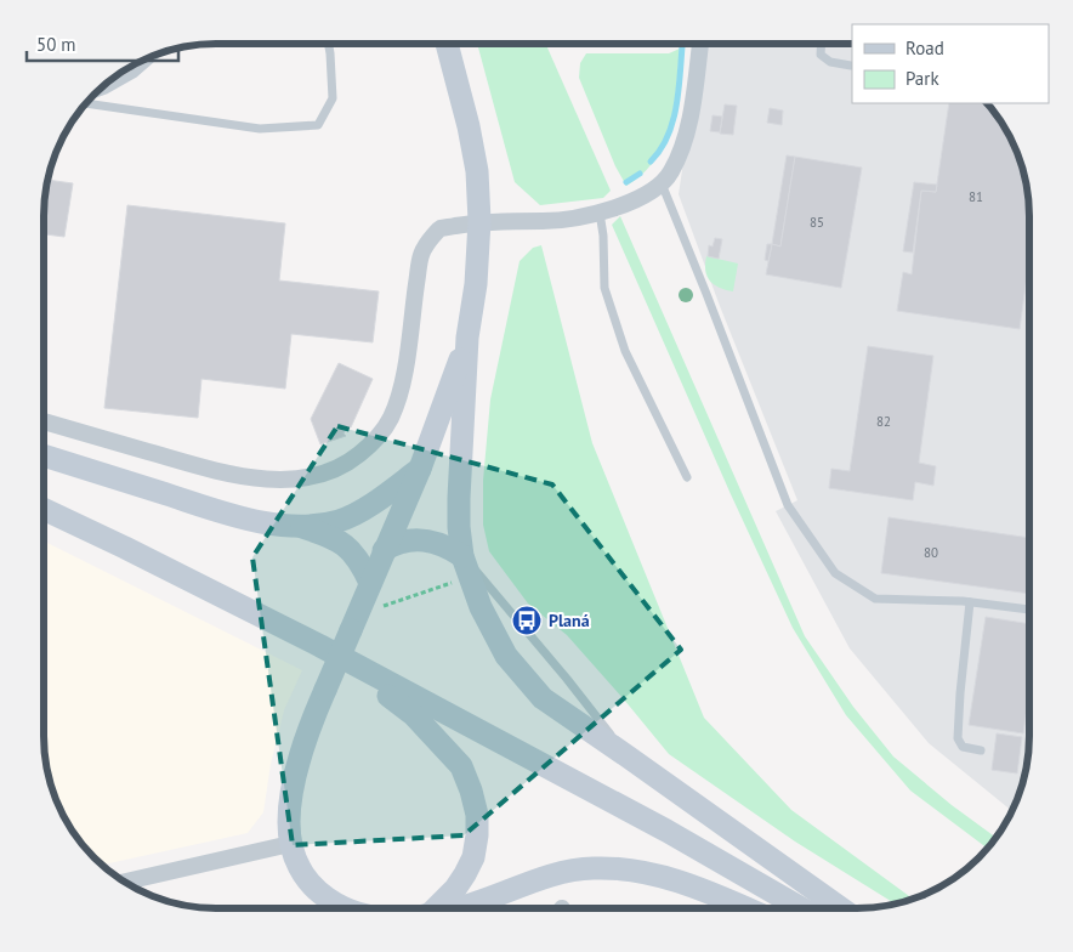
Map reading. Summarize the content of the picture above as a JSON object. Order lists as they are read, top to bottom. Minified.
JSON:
{"places":{"bus stop":["Planá"]},"house_numbers":["81","85","82","80"],"legend":["Road","Park"],"scale_bar":"50 m"}
